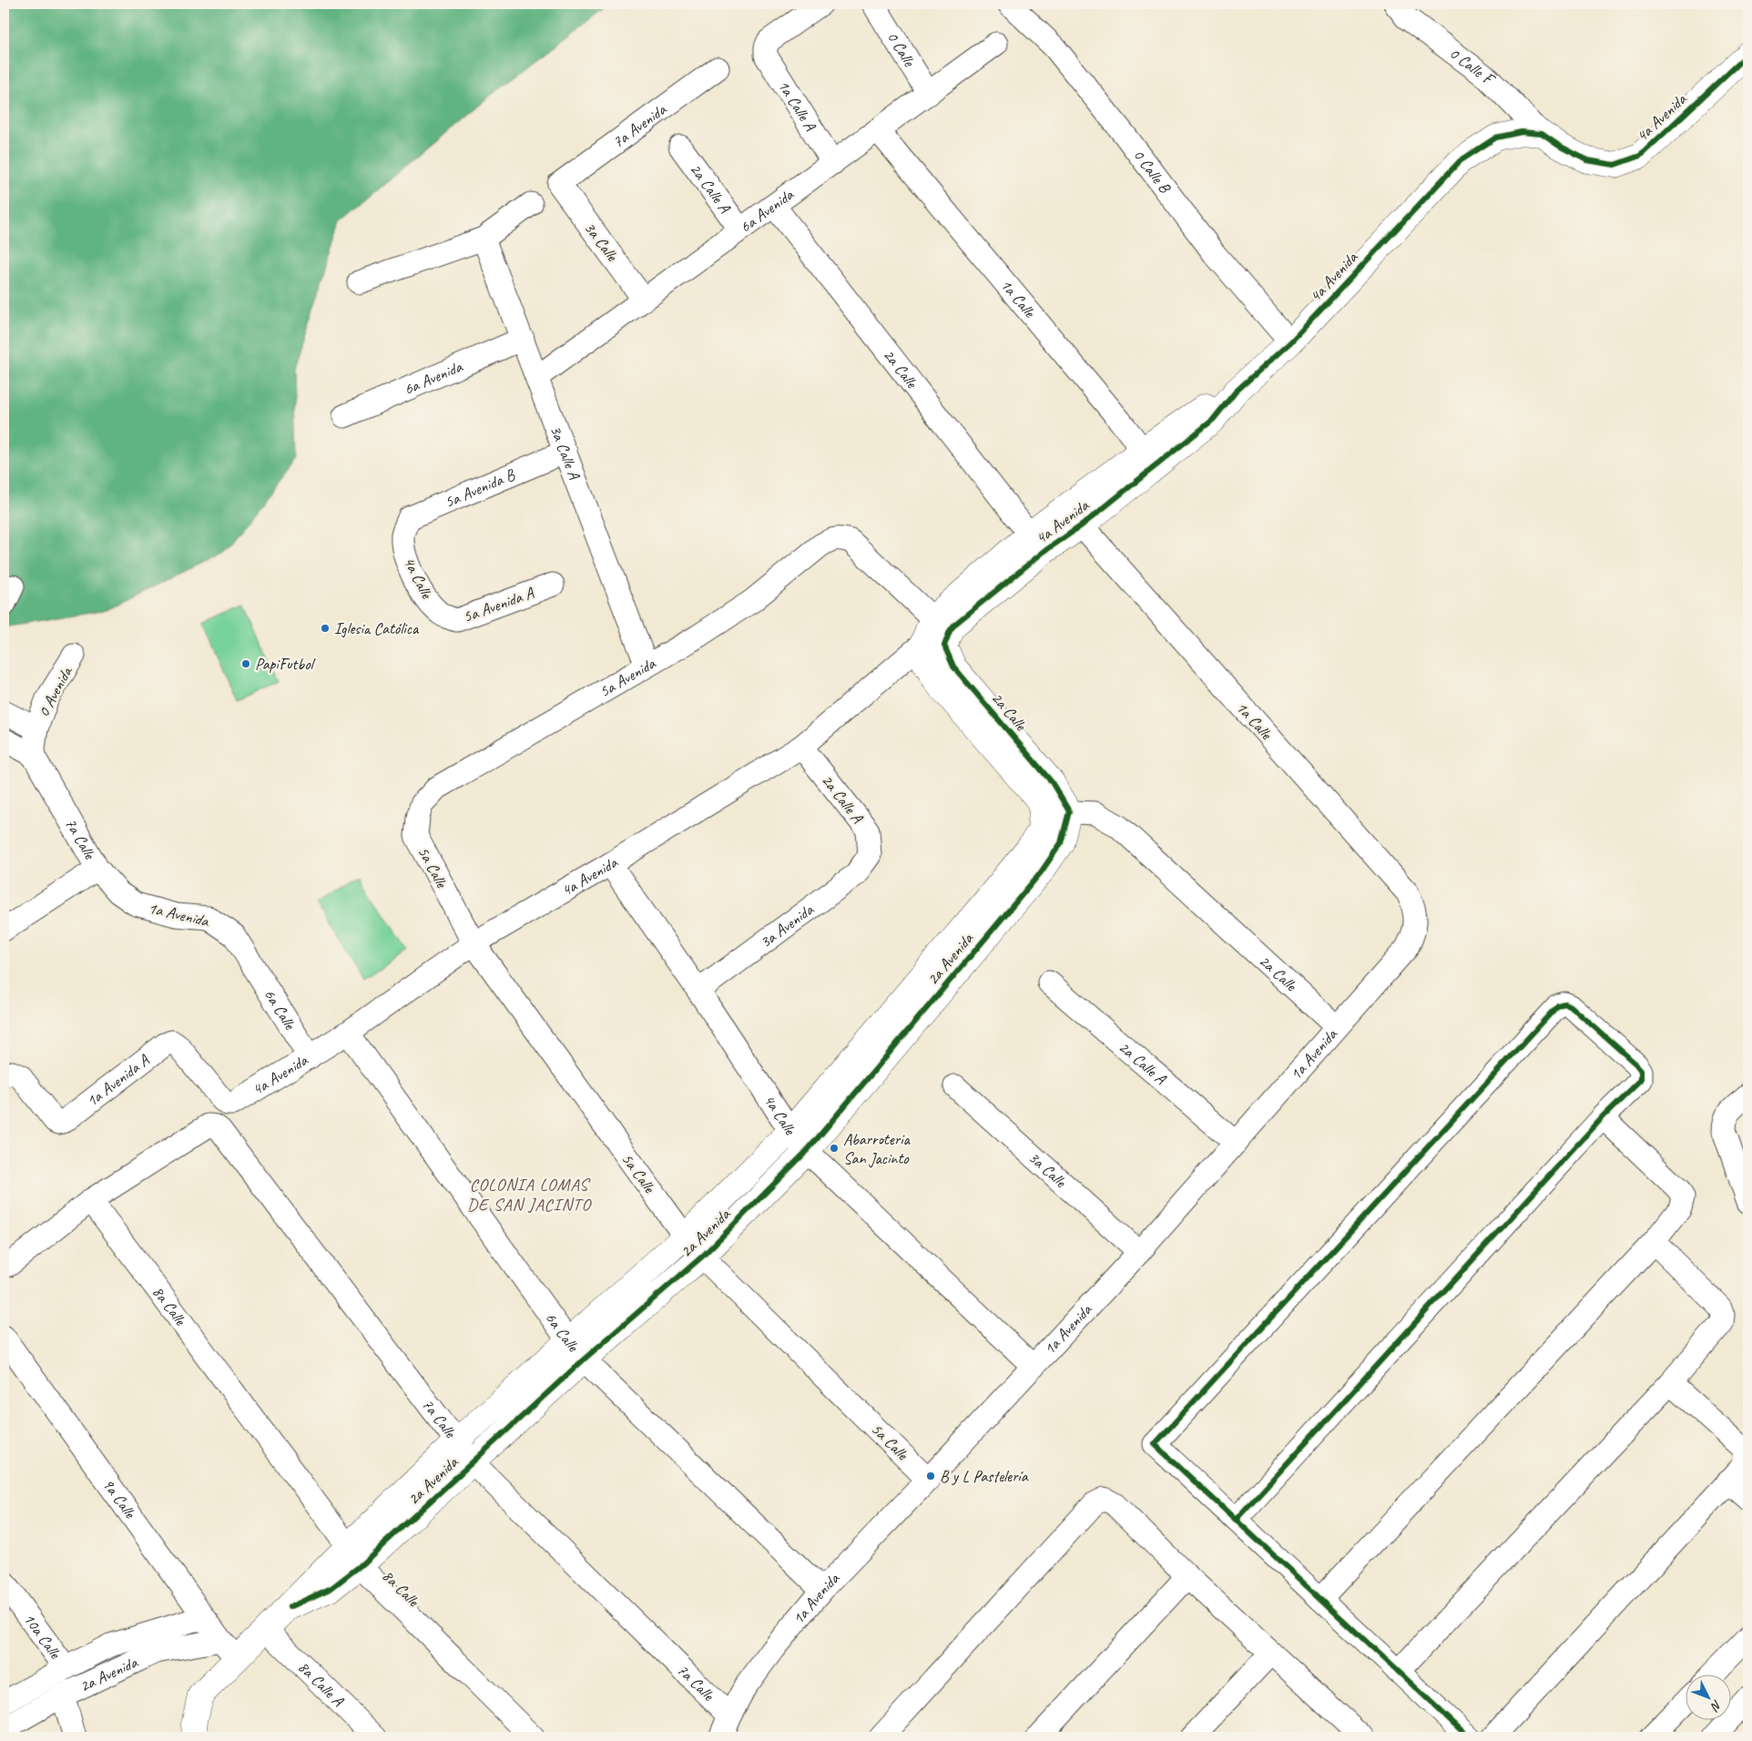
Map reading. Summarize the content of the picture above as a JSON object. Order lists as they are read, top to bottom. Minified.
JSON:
{"streets":{"street":["0 Calle","0 Calle F","1a Calle A","4a Avenida","7a Avenida","0 Calle B","2a Calle A","6a Avenida","3a Calle","1a Calle","2a Calle","3a Calle A","5a Avenida B","4a Calle","5a Avenida A","5a Avenida","0 Avenida","7a Calle","5a Calle","1a Avenida","3a Avenida","2a Avenida","6a Calle","1a Avenida A","8a Calle","9a Calle","10a Calle","8a Calle A"]},"crossings":[["0 Calle","6a Avenida"],["0 Calle F","4a Avenida"],["1a Calle A","6a Avenida"],["4a Avenida","0 Calle B"],["4a Avenida","2a Calle A"],["4a Avenida","1a Calle"],["4a Avenida","2a Calle"],["4a Avenida","4a Calle"],["4a Avenida","5a Calle"],["4a Avenida","6a Calle"],["4a Avenida","1a Avenida A"],["7a Avenida","3a Calle"],["2a Calle A","6a Avenida"],["2a Calle A","1a Avenida"],["2a Calle A","3a Avenida"],["6a Avenida","3a Calle"],["6a Avenida","1a Calle"],["6a Avenida","2a Calle"],["6a Avenida","3a Calle A"],["3a Calle","1a Avenida"],["1a Calle","1a Avenida"],["2a Calle","5a Avenida"],["2a Calle","1a Avenida"],["2a Calle","2a Avenida"],["3a Calle A","5a Avenida B"],["3a Calle A","5a Avenida"],["5a Avenida B","4a Calle"],["4a Calle","5a Avenida A"],["4a Calle","1a Avenida"],["4a Calle","3a Avenida"],["4a Calle","2a Avenida"],["5a Avenida","5a Calle"],["0 Avenida","7a Calle"],["7a Calle","1a Avenida"],["7a Calle","2a Avenida"],["7a Calle","8a Calle"],["5a Calle","1a Avenida"],["5a Calle","2a Avenida"],["1a Avenida","6a Calle"],["2a Avenida","6a Calle"],["2a Avenida","8a Calle"],["2a Avenida","9a Calle"],["2a Avenida","10a Calle"],["2a Avenida","8a Calle A"]],"districts":["COLONIA LOMAS DE SAN JACINTO"],"places":["Iglesia Católica","PapiFutbol","Abarroteria San Jacinto","B y L Pastelería"],"north":"bottom right"}
